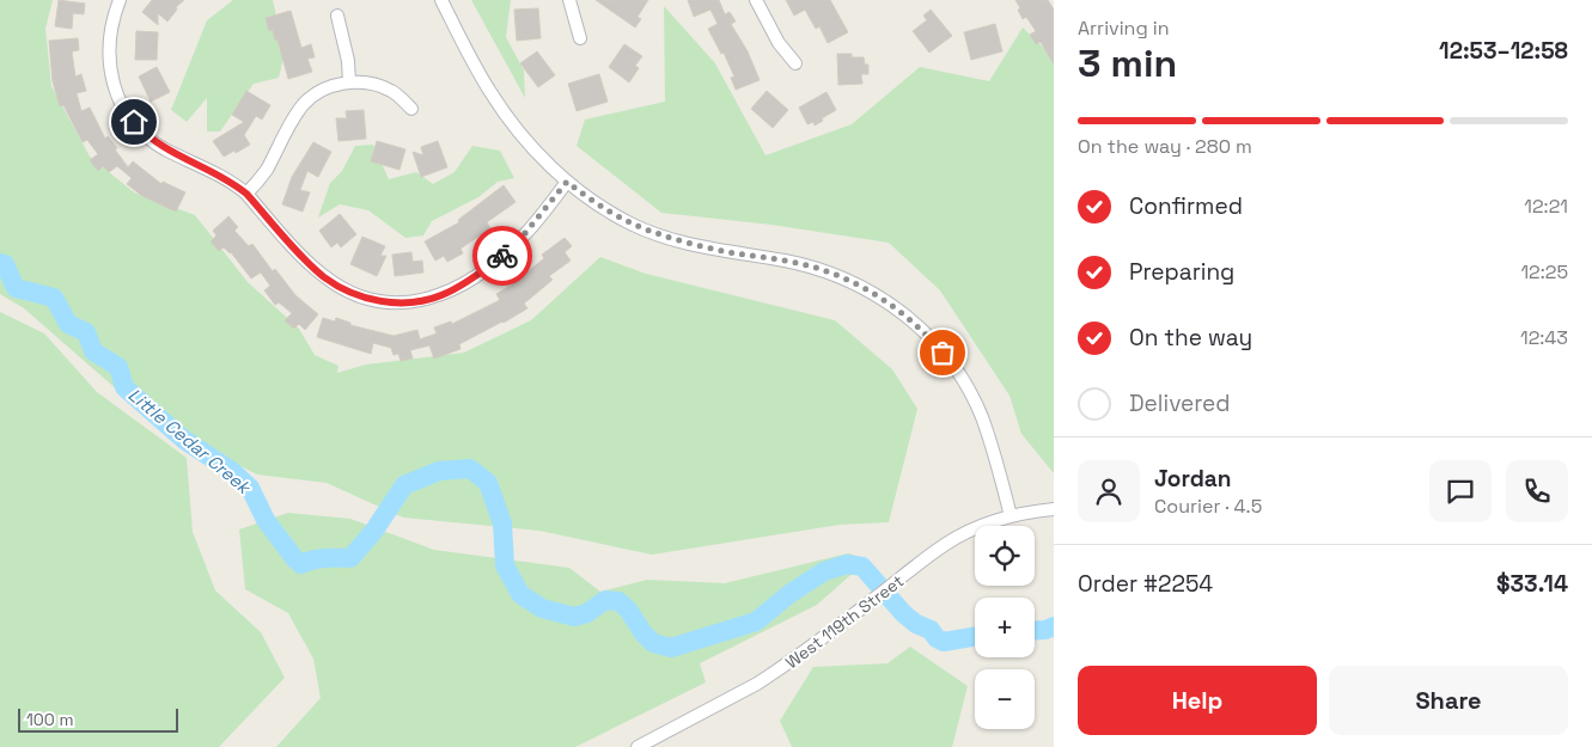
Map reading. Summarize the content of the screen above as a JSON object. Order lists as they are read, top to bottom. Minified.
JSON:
{"streets":{"street":["West 119th Street"]},"water":["Little Cedar Creek"],"scale_bar":"100 m","page":{"heading":["3 min","Arriving in","12:53–12:58"],"panel":["Jordan","Courier · 4.5","Order #2254","$33.14"],"bar":"On the way · 280 m","list":[["Confirmed","12:21"],["Preparing","12:25"],["On the way","12:43"],"Delivered"],"map_buttons":["+","−"],"buttons":["Help","Share"],"scale":"100 m"}}
